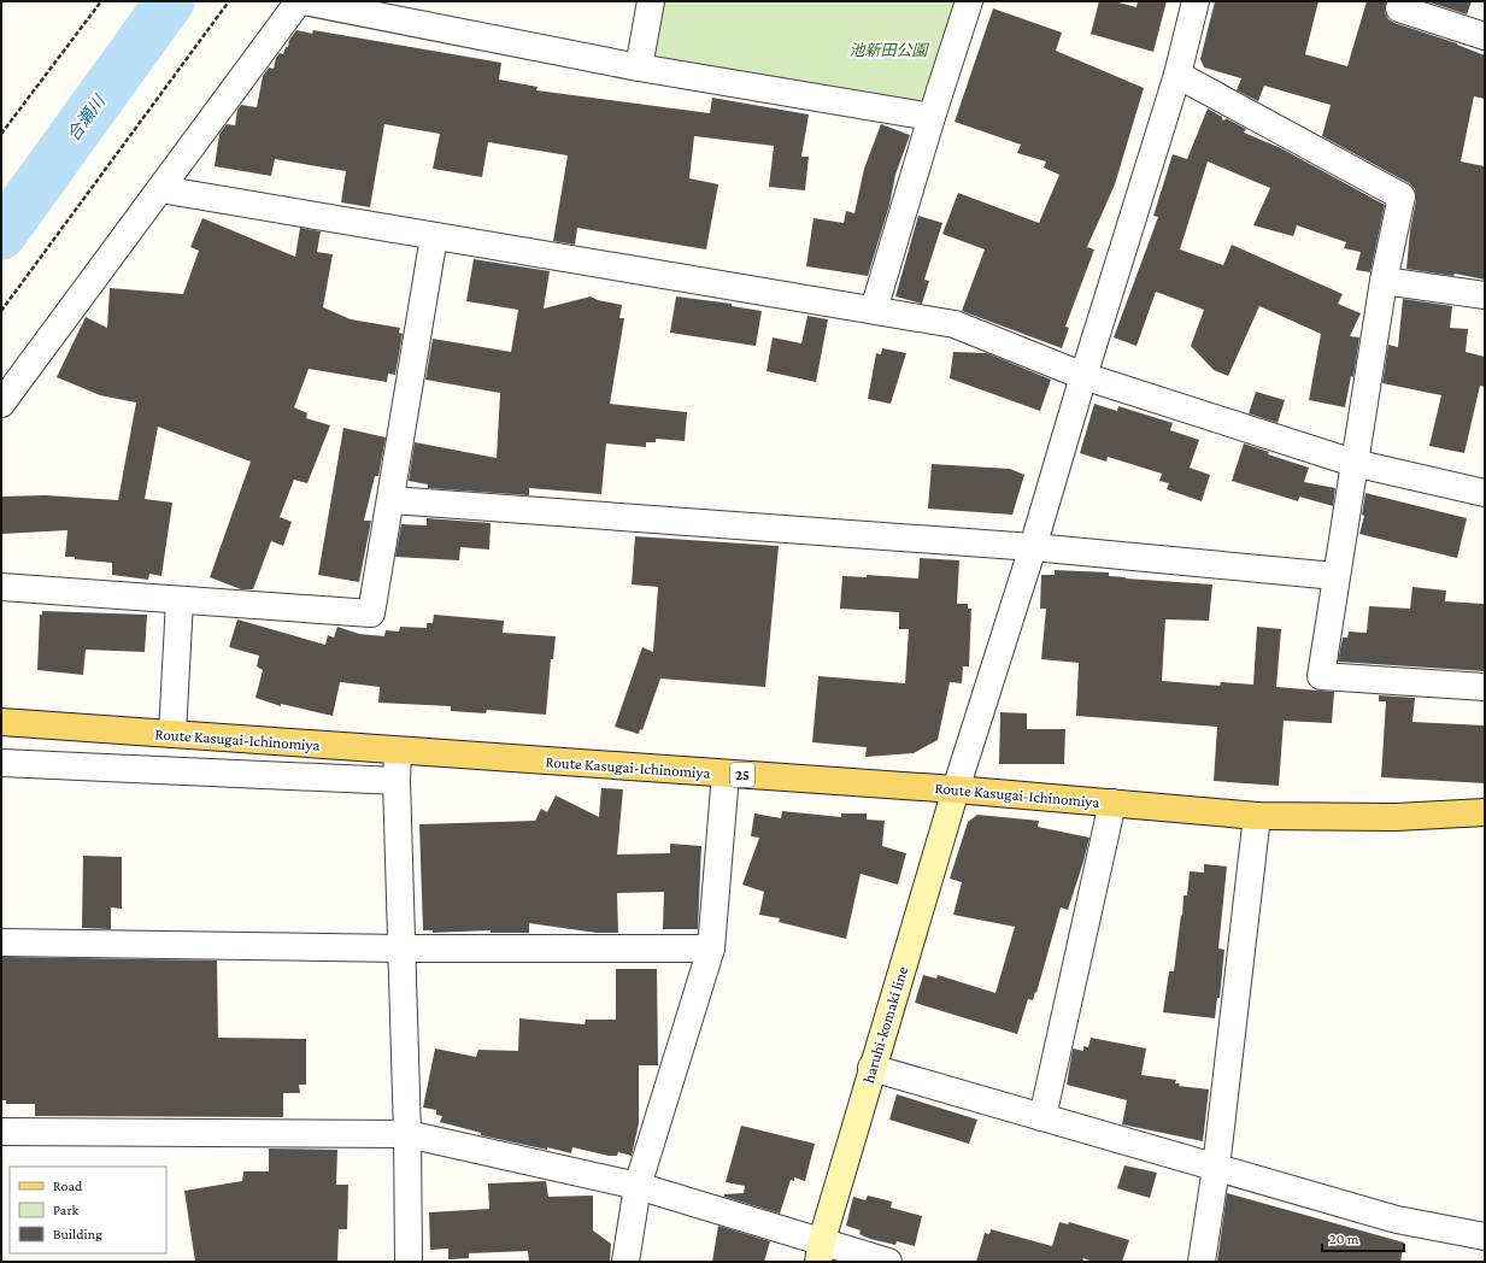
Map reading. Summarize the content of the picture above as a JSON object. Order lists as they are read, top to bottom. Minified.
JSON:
{"streets":{"main road":["Route Kasugai-Ichinomiya","25","haruhi-komaki line"]},"crossings":[["Route Kasugai-Ichinomiya","haruhi-komaki line"]],"water":["合瀬川"],"parks":["池新田公園"],"legend":["Road","Park","Building"],"scale_bar":"20 m"}
